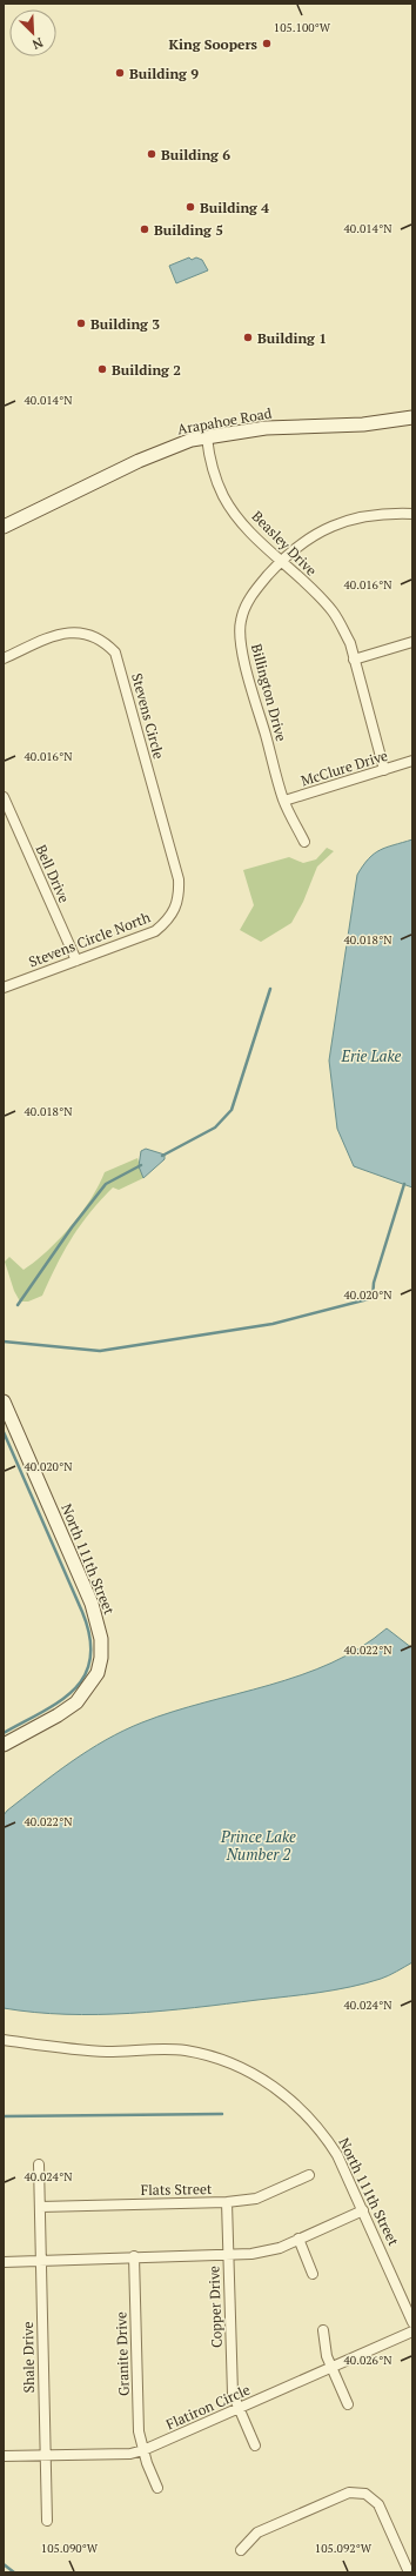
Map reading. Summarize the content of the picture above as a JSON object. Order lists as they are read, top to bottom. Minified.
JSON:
{"streets":{"main road":["Arapahoe Road","North 111th Street"],"street":["Beasley Drive","Billington Drive","Stevens Circle","McClure Drive","Bell Drive","Stevens Circle North","Flats Street","Copper Drive","Granite Drive","Shale Drive","Flatiron Circle"]},"crossings":[["Arapahoe Road","Beasley Drive"],["Beasley Drive","Billington Drive"],["Beasley Drive","McClure Drive"],["Billington Drive","McClure Drive"],["Stevens Circle","Stevens Circle North"],["Bell Drive","Stevens Circle North"],["Flats Street","Copper Drive"],["Flats Street","Shale Drive"],["Copper Drive","Flatiron Circle"],["Granite Drive","Flatiron Circle"],["Shale Drive","Flatiron Circle"]],"water":["Erie Lake","Prince Lake Number 2"],"places":["King Soopers","Building 9","Building 6","Building 4","Building 5","Building 3","Building 1","Building 2"],"north":"bottom right","coordinates":["105.100°W","40.014°N","40.016°N","40.018°N","40.020°N","40.022°N","40.024°N","40.026°N","105.090°W","105.092°W"]}
